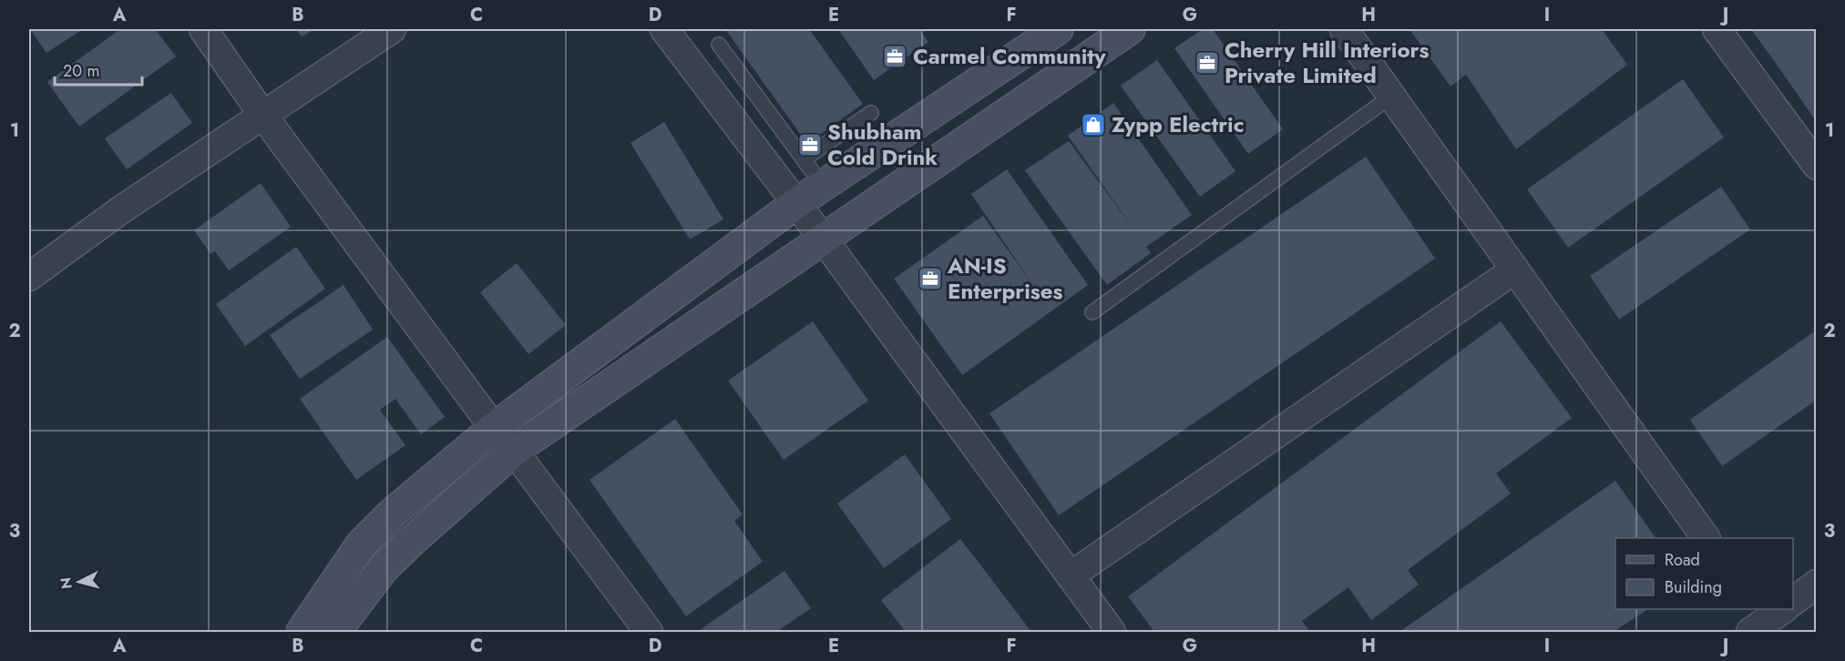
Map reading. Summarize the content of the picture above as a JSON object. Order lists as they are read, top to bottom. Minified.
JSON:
{"places":{"office":["Carmel Community","Cherry Hill Interiors Private Limited","Shubham Cold Drink","AN-IS Enterprises"],"shop":["Zypp Electric"]},"legend":["Road","Building"],"scale_bar":"20 m","north":"left","grid":{"columns":["A","B","C","D","E","F","G","H","I","J"],"rows":["1","2","3"]}}
